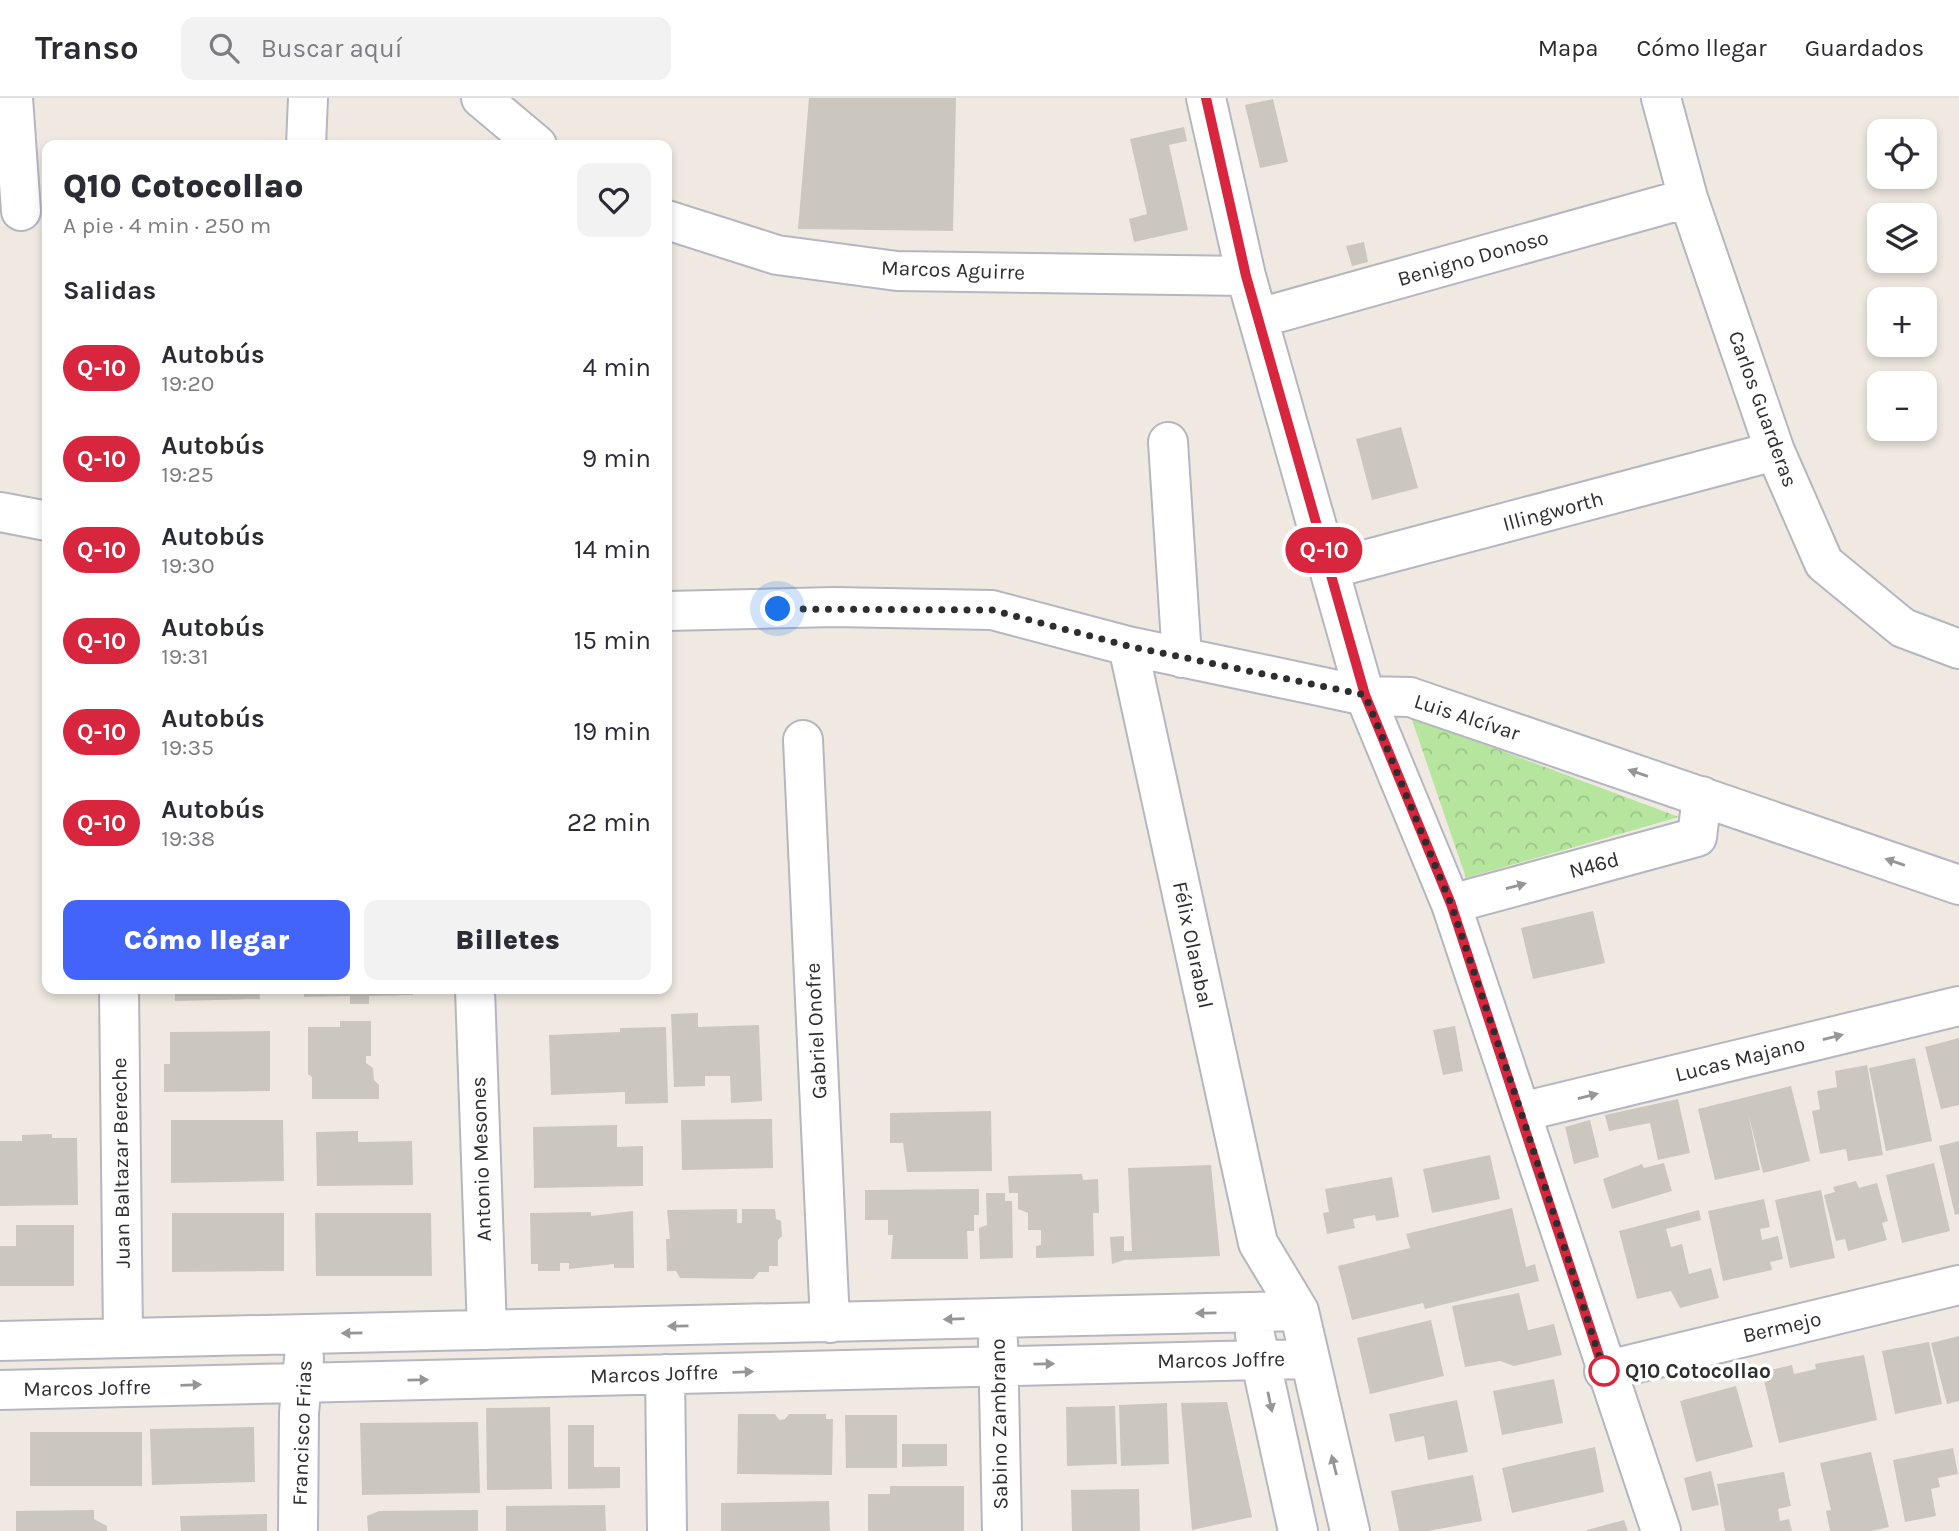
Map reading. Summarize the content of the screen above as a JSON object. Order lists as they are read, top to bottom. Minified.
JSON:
{"streets":{"street":["Benigno Donoso","Marcos Aguirre","Carlos Guarderas","Illingworth","Luis Alcívar","N46d","Félix Olarabal","Gabriel Onofre","Lucas Majano","Antonio Mesones","Juan Baltazar Bereche","Bermejo","Marcos Joffre","Sabino Zambrano","Francisco Frias"]},"crossings":[["Benigno Donoso","Carlos Guarderas"],["Carlos Guarderas","Illingworth"],["Luis Alcívar","N46d"],["Luis Alcívar","Félix Olarabal"],["Félix Olarabal","Marcos Joffre"],["Marcos Joffre","Sabino Zambrano"],["Marcos Joffre","Francisco Frias"]],"one_way":["Luis Alcívar","N46d","Lucas Majano"],"places":["Q10 Cotocollao"],"lines":["bus line Q-10"],"page":{"header":"Transo","search":"Buscar aquí","nav":["Mapa","Cómo llegar","Guardados"],"on_map":"Q-10","map_buttons":["+","−"],"heading":[["Q10 Cotocollao","A pie · 4 min · 250 m"],"Salidas"],"list":[{"mark":"Q-10","name":"Autobús","note":"19:20","value":"4 min"},{"mark":"Q-10","name":"Autobús","note":"19:25","value":"9 min"},{"mark":"Q-10","name":"Autobús","note":"19:30","value":"14 min"},{"mark":"Q-10","name":"Autobús","note":"19:31","value":"15 min"},{"mark":"Q-10","name":"Autobús","note":"19:35","value":"19 min"},{"mark":"Q-10","name":"Autobús","note":"19:38","value":"22 min"}],"buttons":["Cómo llegar","Billetes"]}}
